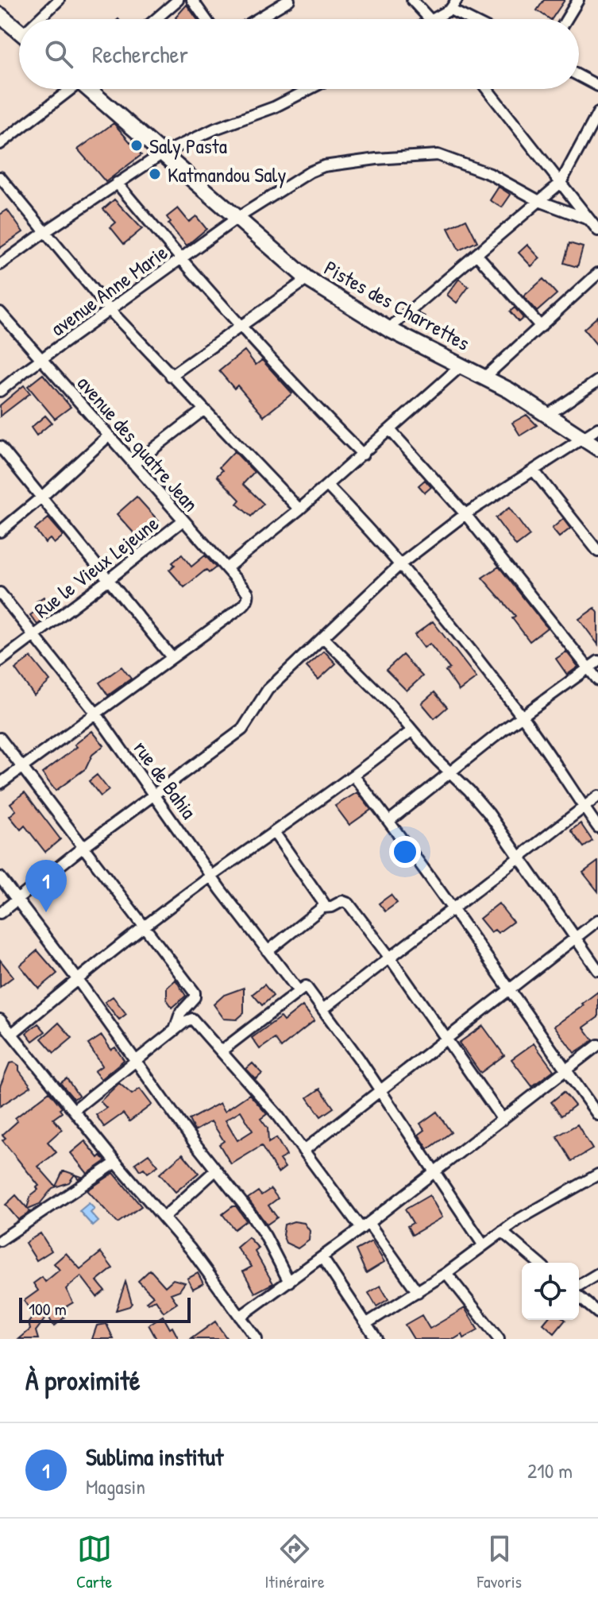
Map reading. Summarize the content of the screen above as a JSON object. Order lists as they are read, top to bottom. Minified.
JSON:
{"streets":{"main road":["Pistes des Charrettes"],"street":["avenue Anne Marie","avenue des quatre Jean","Rue le Vieux Lejeune","rue de Bahia"]},"crossings":[["avenue Anne Marie","Pistes des Charrettes"],["avenue Anne Marie","avenue des quatre Jean"],["avenue des quatre Jean","Rue le Vieux Lejeune"],["Rue le Vieux Lejeune","rue de Bahia"]],"places":["Saly Pasta","Katmandou Saly"],"scale_bar":"100 m","page":{"search":"Rechercher","pins":"1","scale":"100 m","heading":"À proximité","list":[{"mark":"1","name":"Sublima institut","note":"Magasin","value":"210 m"}],"nav":["Carte","Itinéraire","Favoris"]}}
